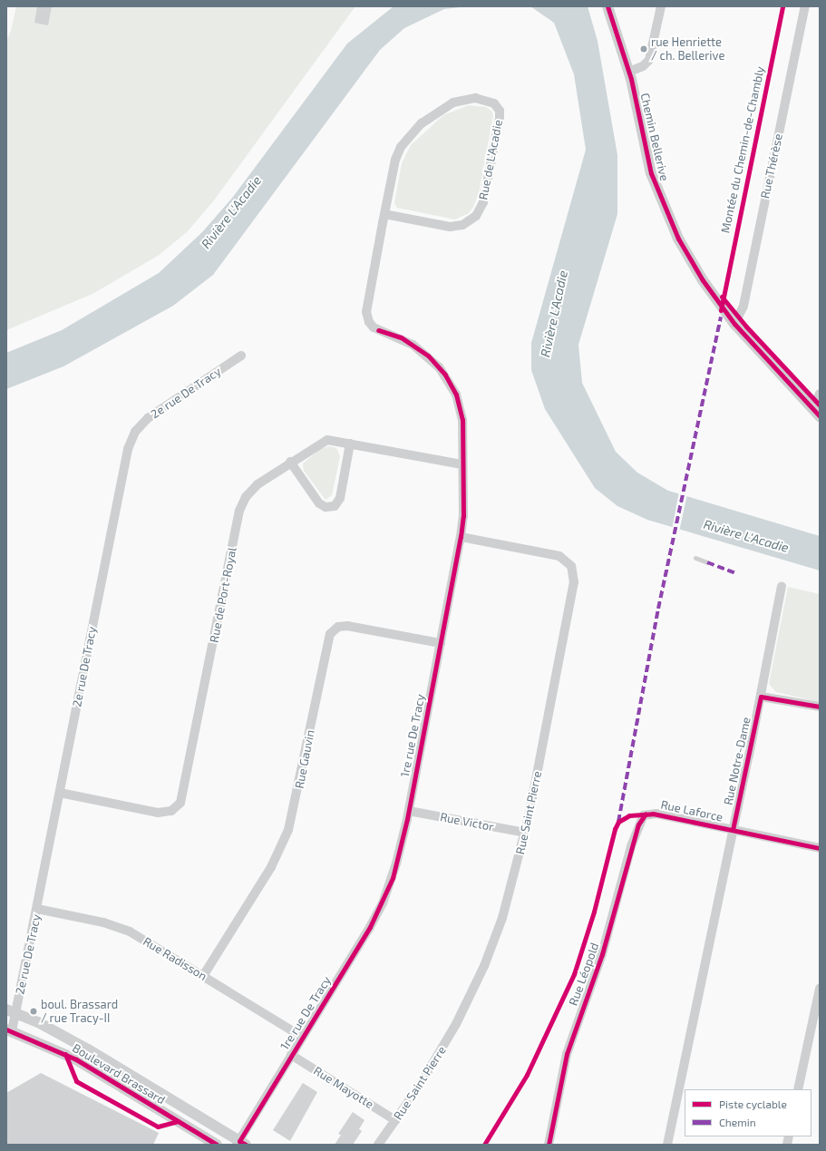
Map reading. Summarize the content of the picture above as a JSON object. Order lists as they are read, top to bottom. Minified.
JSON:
{"streets":{"street":["Chemin Bellerive","Rue de L'Acadie","Rue Thérèse","2e rue De Tracy","Rue de Port-Royal","1re rue De Tracy","Rue Gauvin","Rue Notre-Dame","Rue Laforce","Rue Saint Pierre","Rue Victor","Rue Radisson","Rue Léopold","Boulevard Brassard","Rue Mayotte"],"cycle path":["Montée du Chemin-de-Chambly"]},"crossings":[["Chemin Bellerive","Rue Thérèse"],["Rue de L'Acadie","1re rue De Tracy"],["2e rue De Tracy","Rue de Port-Royal"],["2e rue De Tracy","Rue Radisson"],["2e rue De Tracy","Boulevard Brassard"],["Rue de Port-Royal","1re rue De Tracy"],["1re rue De Tracy","Rue Gauvin"],["1re rue De Tracy","Rue Saint Pierre"],["1re rue De Tracy","Rue Victor"],["1re rue De Tracy","Rue Radisson"],["1re rue De Tracy","Boulevard Brassard"],["1re rue De Tracy","Rue Mayotte"],["Rue Gauvin","Rue Radisson"],["Rue Notre-Dame","Rue Laforce"],["Rue Laforce","Rue Léopold"],["Rue Saint Pierre","Rue Victor"],["Rue Saint Pierre","Rue Mayotte"]],"water":["Rivière L'Acadie"],"places":["rue Henriette / ch. Bellerive","boul. Brassard / rue Tracy-II"],"legend":["Piste cyclable","Chemin"]}
